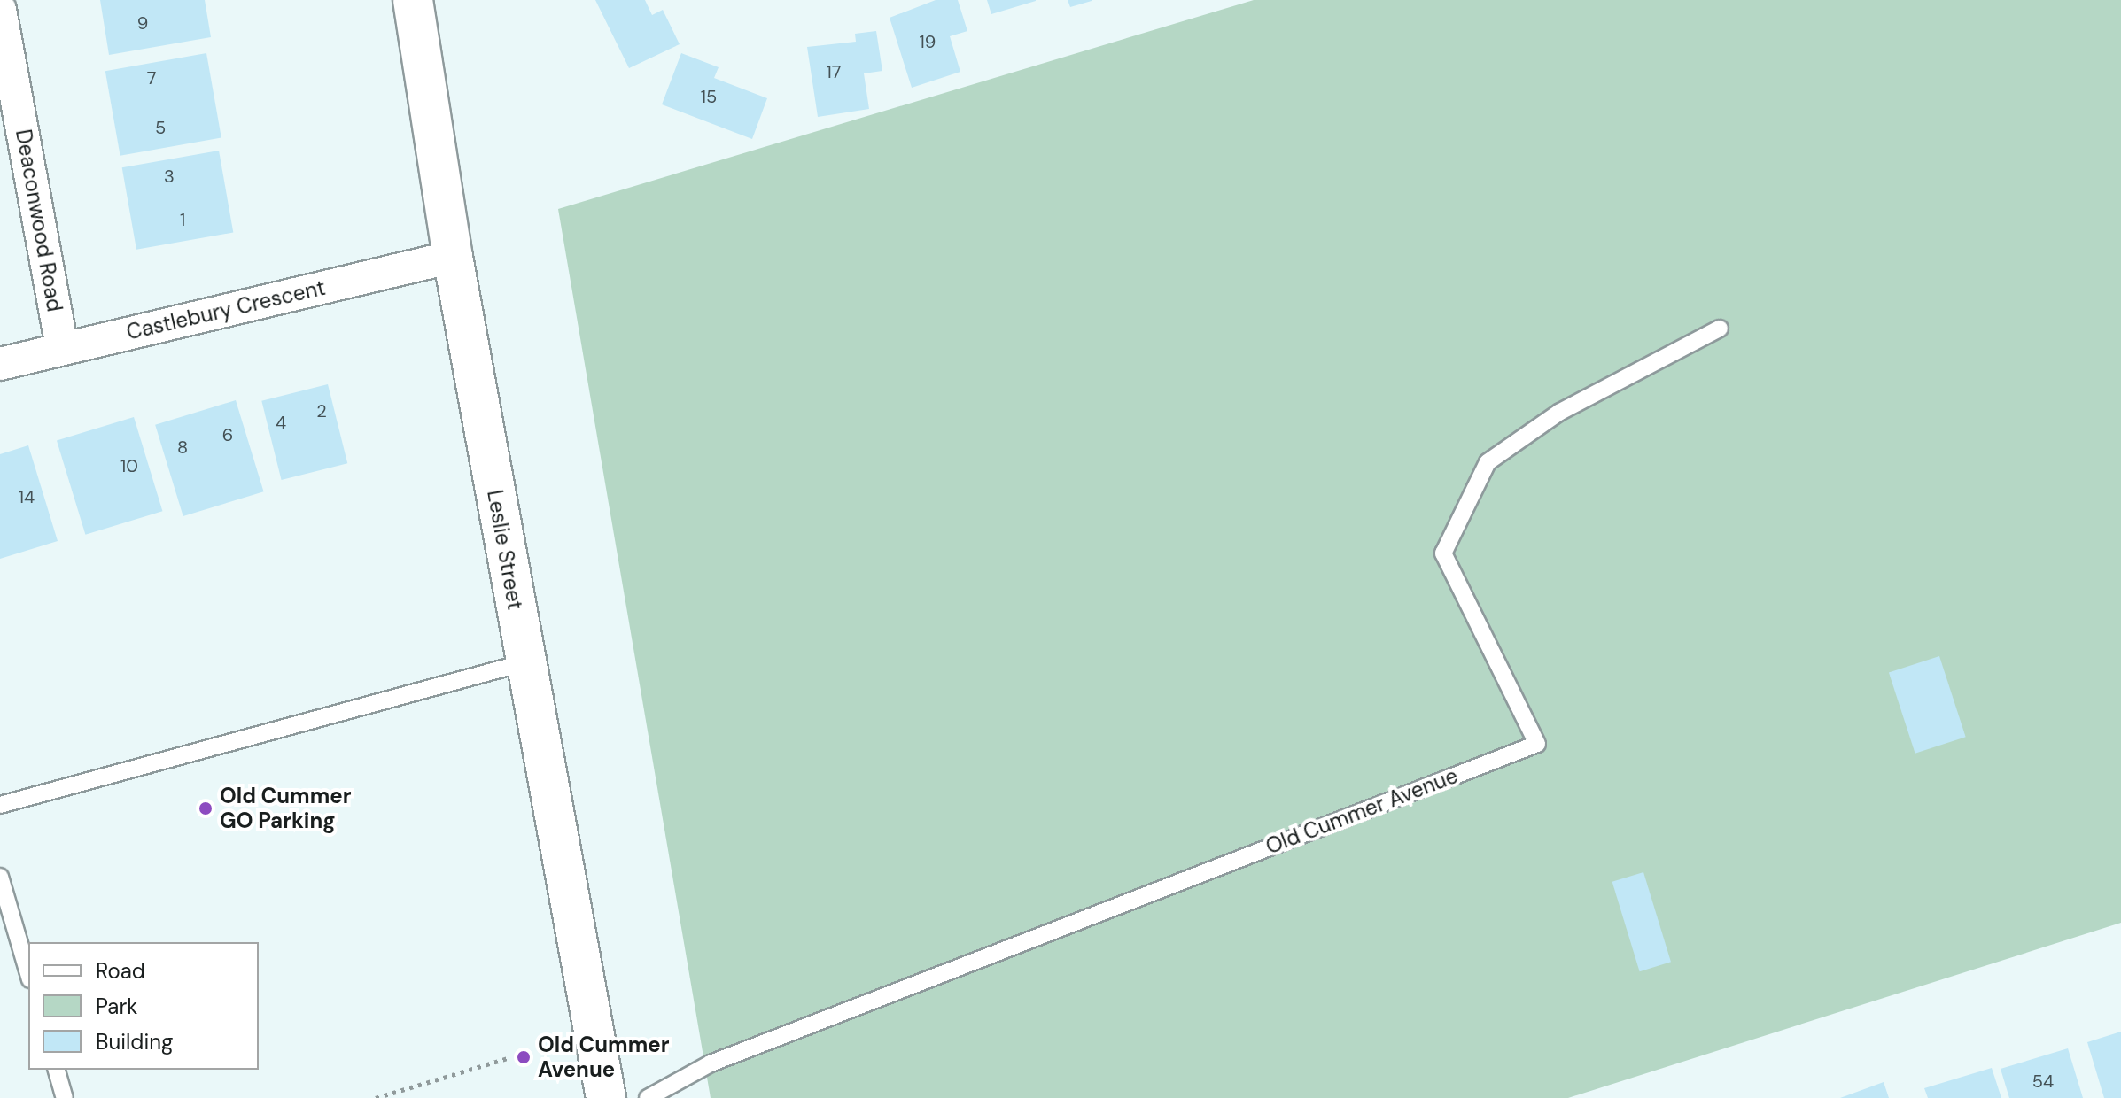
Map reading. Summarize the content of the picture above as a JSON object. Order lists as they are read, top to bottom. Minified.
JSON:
{"streets":{"main road":["Leslie Street"],"street":["Deaconwood Road","Castlebury Crescent"],"lane":["Old Cummer Avenue"]},"crossings":[["Deaconwood Road","Castlebury Crescent"],["Castlebury Crescent","Leslie Street"]],"places":["Old Cummer GO Parking","Old Cummer Avenue"],"house_numbers":["9","19","17","7","15","5","3","1","2","4","6","8","10","14","54"],"legend":["Road","Park","Building"]}
